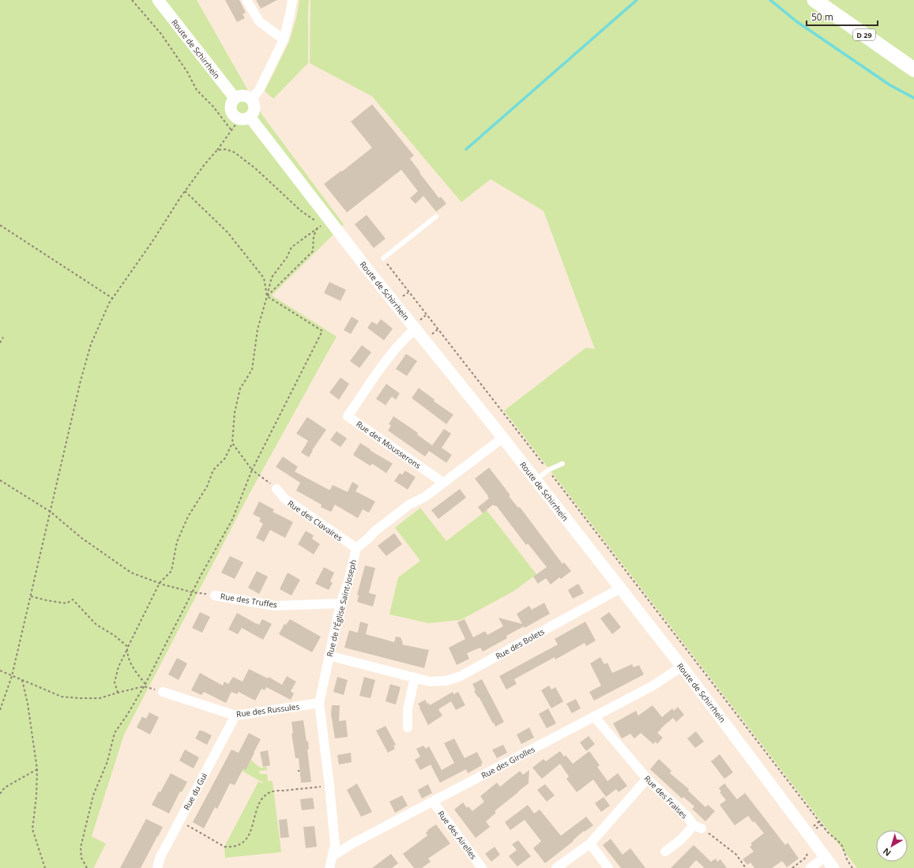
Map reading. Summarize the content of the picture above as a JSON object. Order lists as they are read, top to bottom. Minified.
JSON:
{"streets":{"main road":["D 29"],"street":["Route de Schirrhein","Rue des Mousserons","Rue des Clavaires","Rue des Truffes","Rue de l'Église Saint-Joseph","Rue des Bolets","Rue des Russules","Rue des Girolles","Rue du Gui","Rue des Fraises","Rue des Airelles"]},"crossings":[["Route de Schirrhein","Rue des Mousserons"],["Route de Schirrhein","Rue de l'Église Saint-Joseph"],["Route de Schirrhein","Rue des Bolets"],["Route de Schirrhein","Rue des Girolles"],["Rue des Mousserons","Rue de l'Église Saint-Joseph"],["Rue des Clavaires","Rue de l'Église Saint-Joseph"],["Rue des Truffes","Rue de l'Église Saint-Joseph"],["Rue de l'Église Saint-Joseph","Rue des Bolets"],["Rue de l'Église Saint-Joseph","Rue des Russules"],["Rue de l'Église Saint-Joseph","Rue des Girolles"],["Rue des Russules","Rue du Gui"],["Rue des Girolles","Rue des Fraises"],["Rue des Girolles","Rue des Airelles"]],"scale_bar":"50 m","north":"bottom left"}
